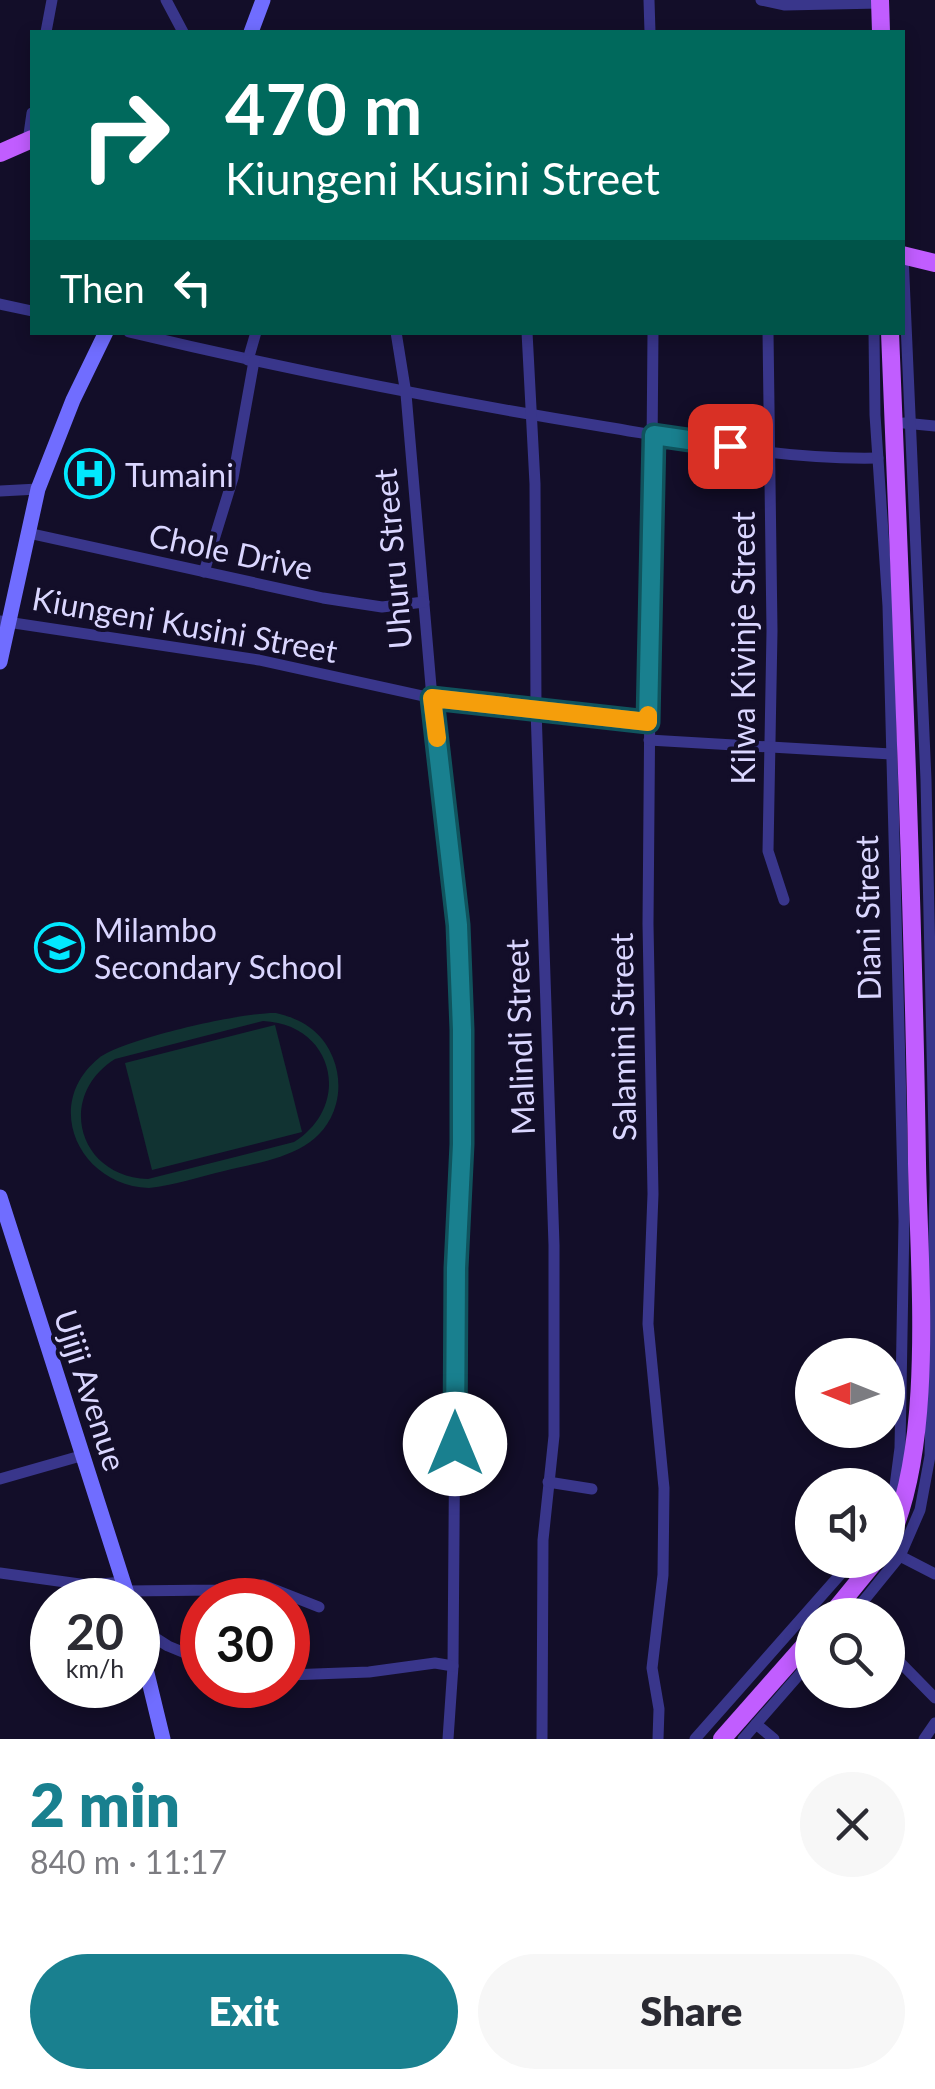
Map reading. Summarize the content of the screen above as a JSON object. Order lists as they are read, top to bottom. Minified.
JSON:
{"streets":{"main road":["Ujiji Avenue"],"street":["Chole Drive","Uhuru Street","Kiungeni Kusini Street","Kilwa Kivinje Street","Diani Street","Malindi Street","Salamini Street"]},"crossings":[["Chole Drive","Uhuru Street"],["Uhuru Street","Kiungeni Kusini Street"],["Kiungeni Kusini Street","Malindi Street"],["Kiungeni Kusini Street","Salamini Street"]],"places":{"hospital":["Tumaini"],"school or university":["Milambo Secondary School"]},"north":"left","page":{"turn":["470 m","Kiungeni Kusini Street"],"then":"Then","speed":"20 km/h","limit":"30","heading":["2 min","840 m · 11:17"],"buttons":["Exit","Share"]}}
